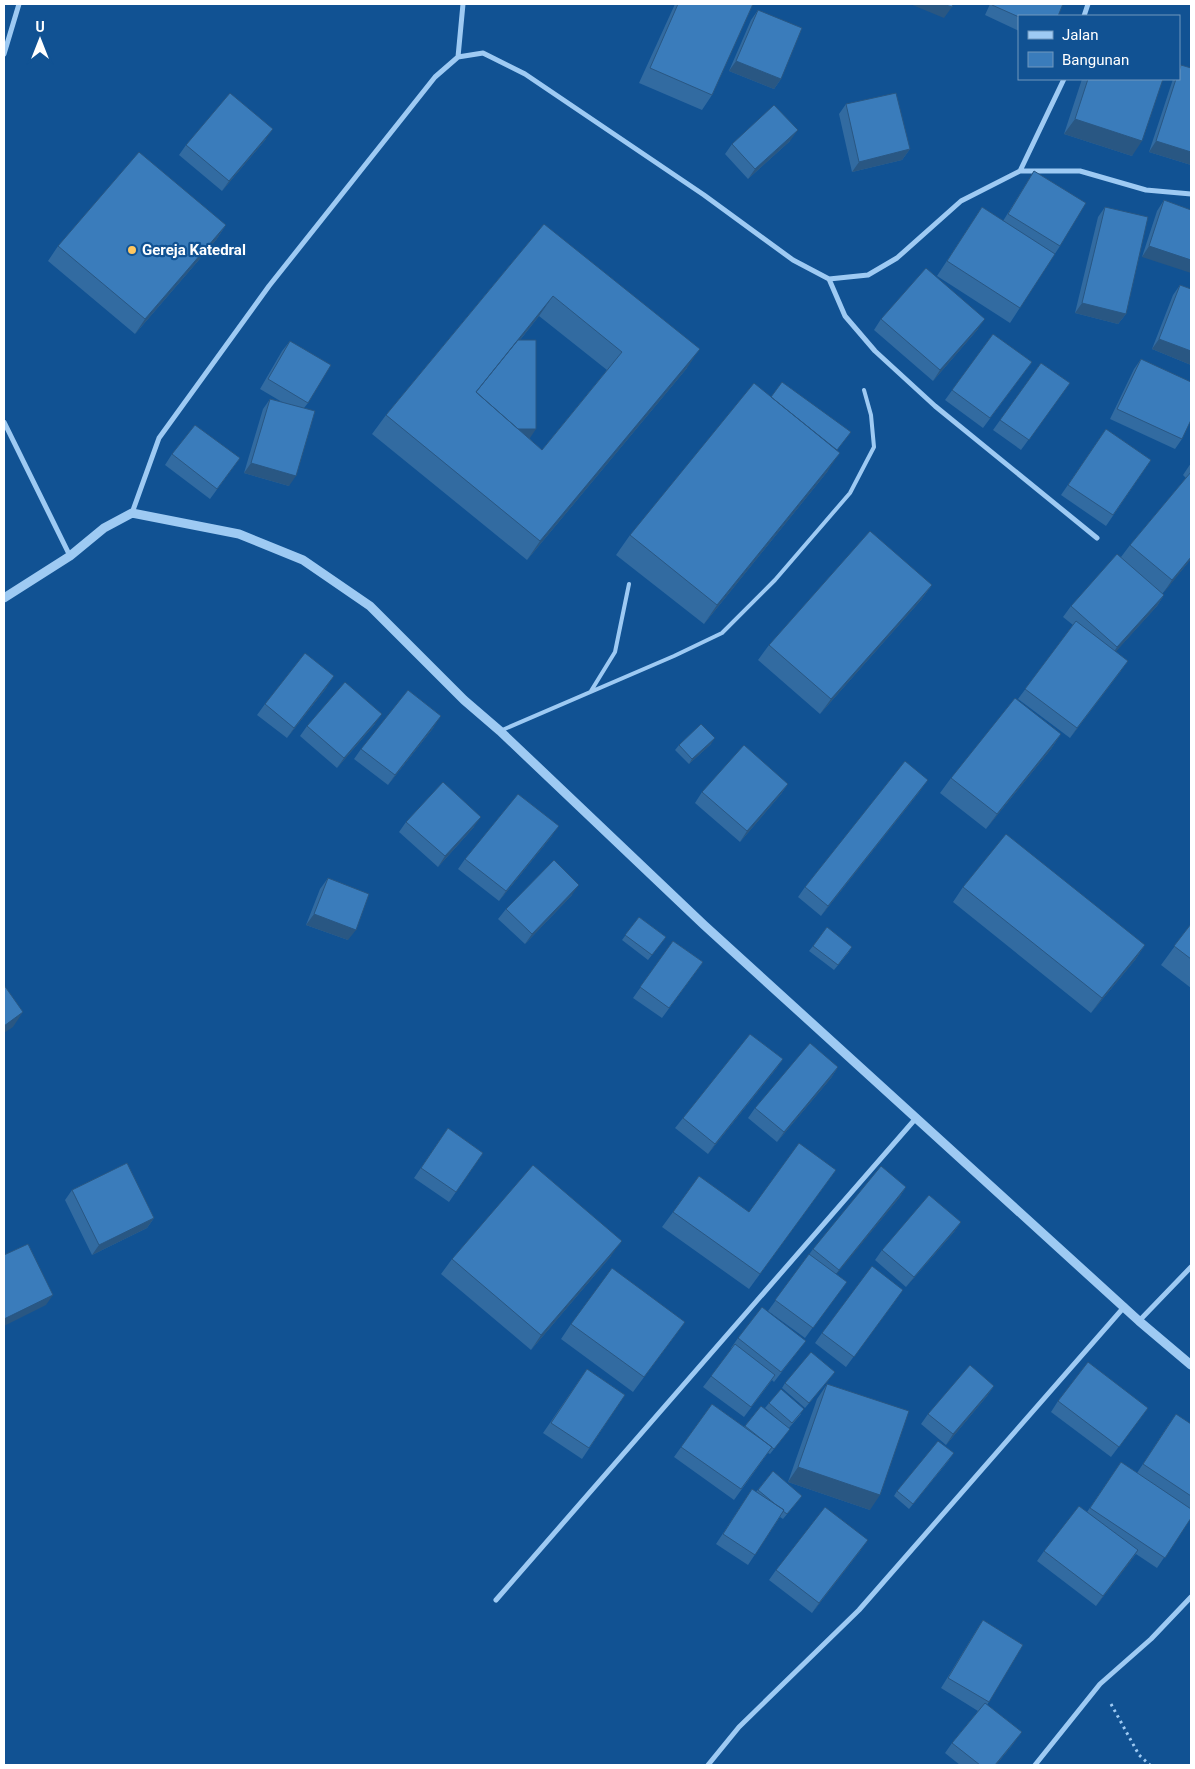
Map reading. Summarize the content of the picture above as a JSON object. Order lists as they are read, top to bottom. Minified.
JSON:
{"places":["Gereja Katedral"],"legend":["Jalan","Bangunan"],"north":"top"}
